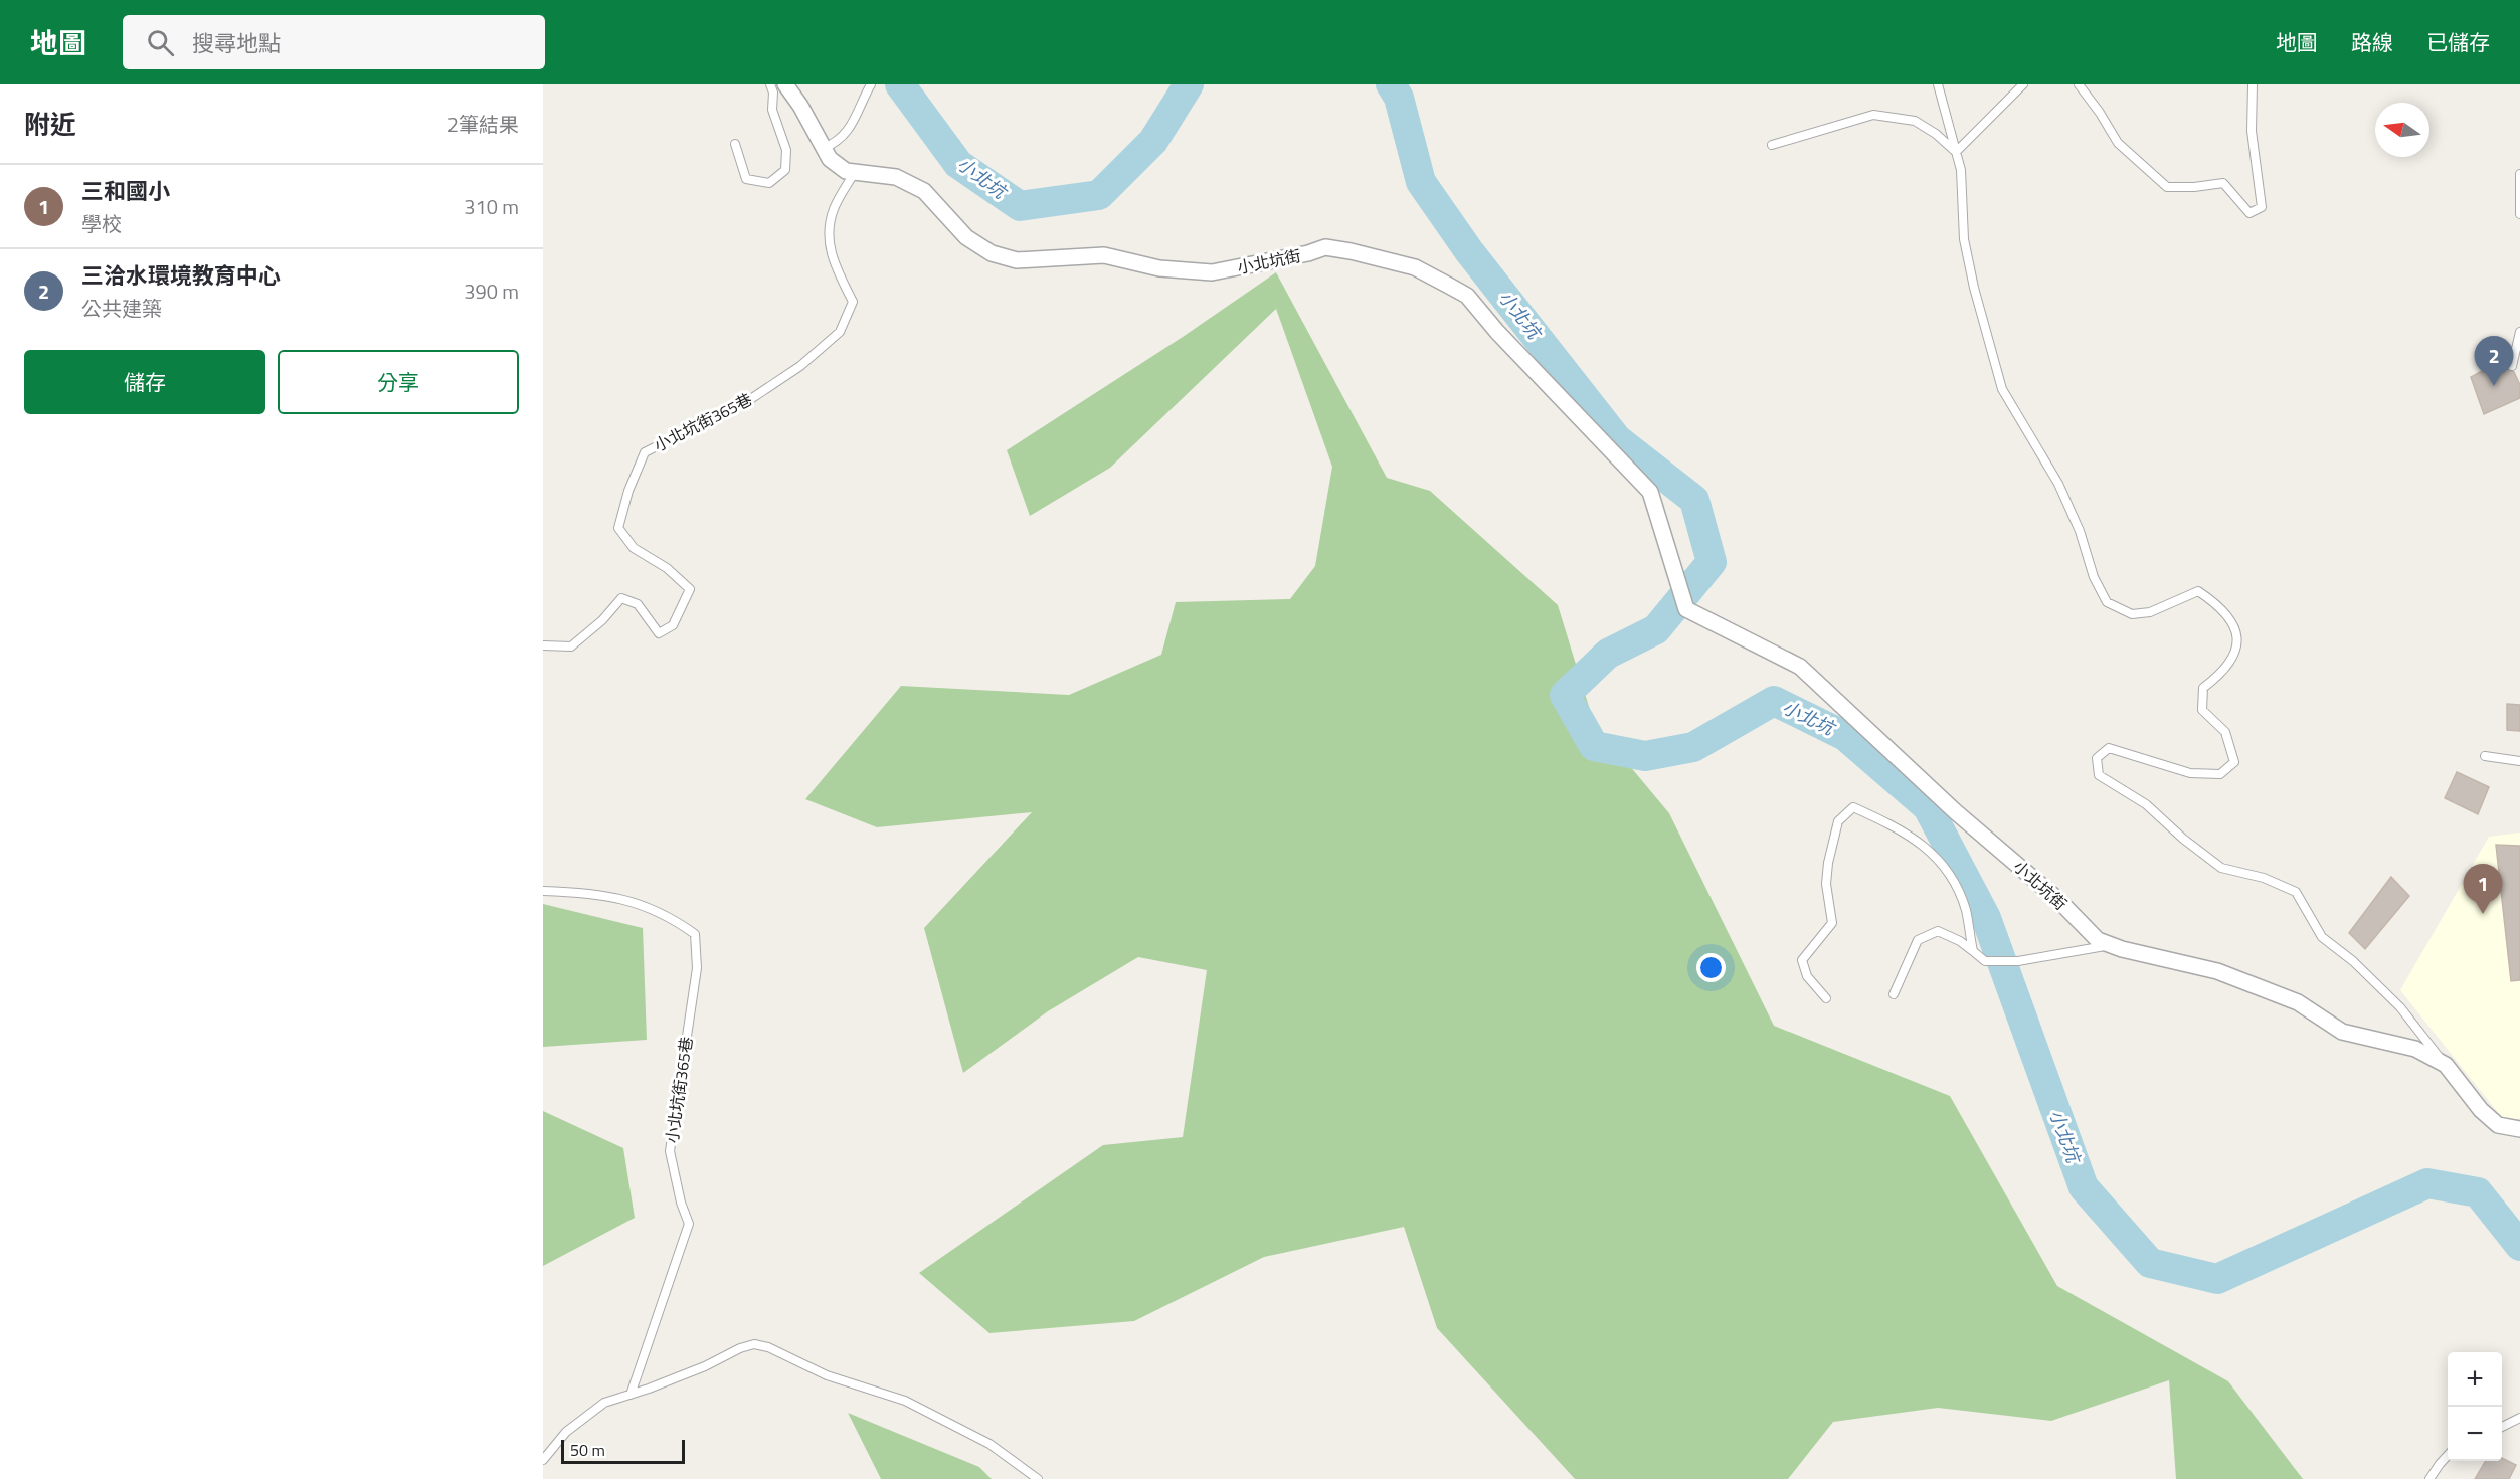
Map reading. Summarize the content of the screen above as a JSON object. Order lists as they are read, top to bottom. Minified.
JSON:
{"streets":{"street":["小北坑街"],"lane":["小北坑街365巷"]},"crossings":[["小北坑街","小北坑街365巷"]],"water":["小北坑"],"scale_bar":"50 m","north":"left","page":{"header":"地圖","search":"搜尋地點","nav":["地圖","路線","已儲存"],"heading":["附近","2筆結果"],"list":[{"mark":"1","name":"三和國小","note":"學校","value":"310 m"},{"mark":"2","name":"三洽水環境教育中心","note":"公共建築","value":"390 m"}],"buttons":["儲存","分享"],"pins":["2","1"],"map_buttons":["+","−"],"scale":"50 m"}}
